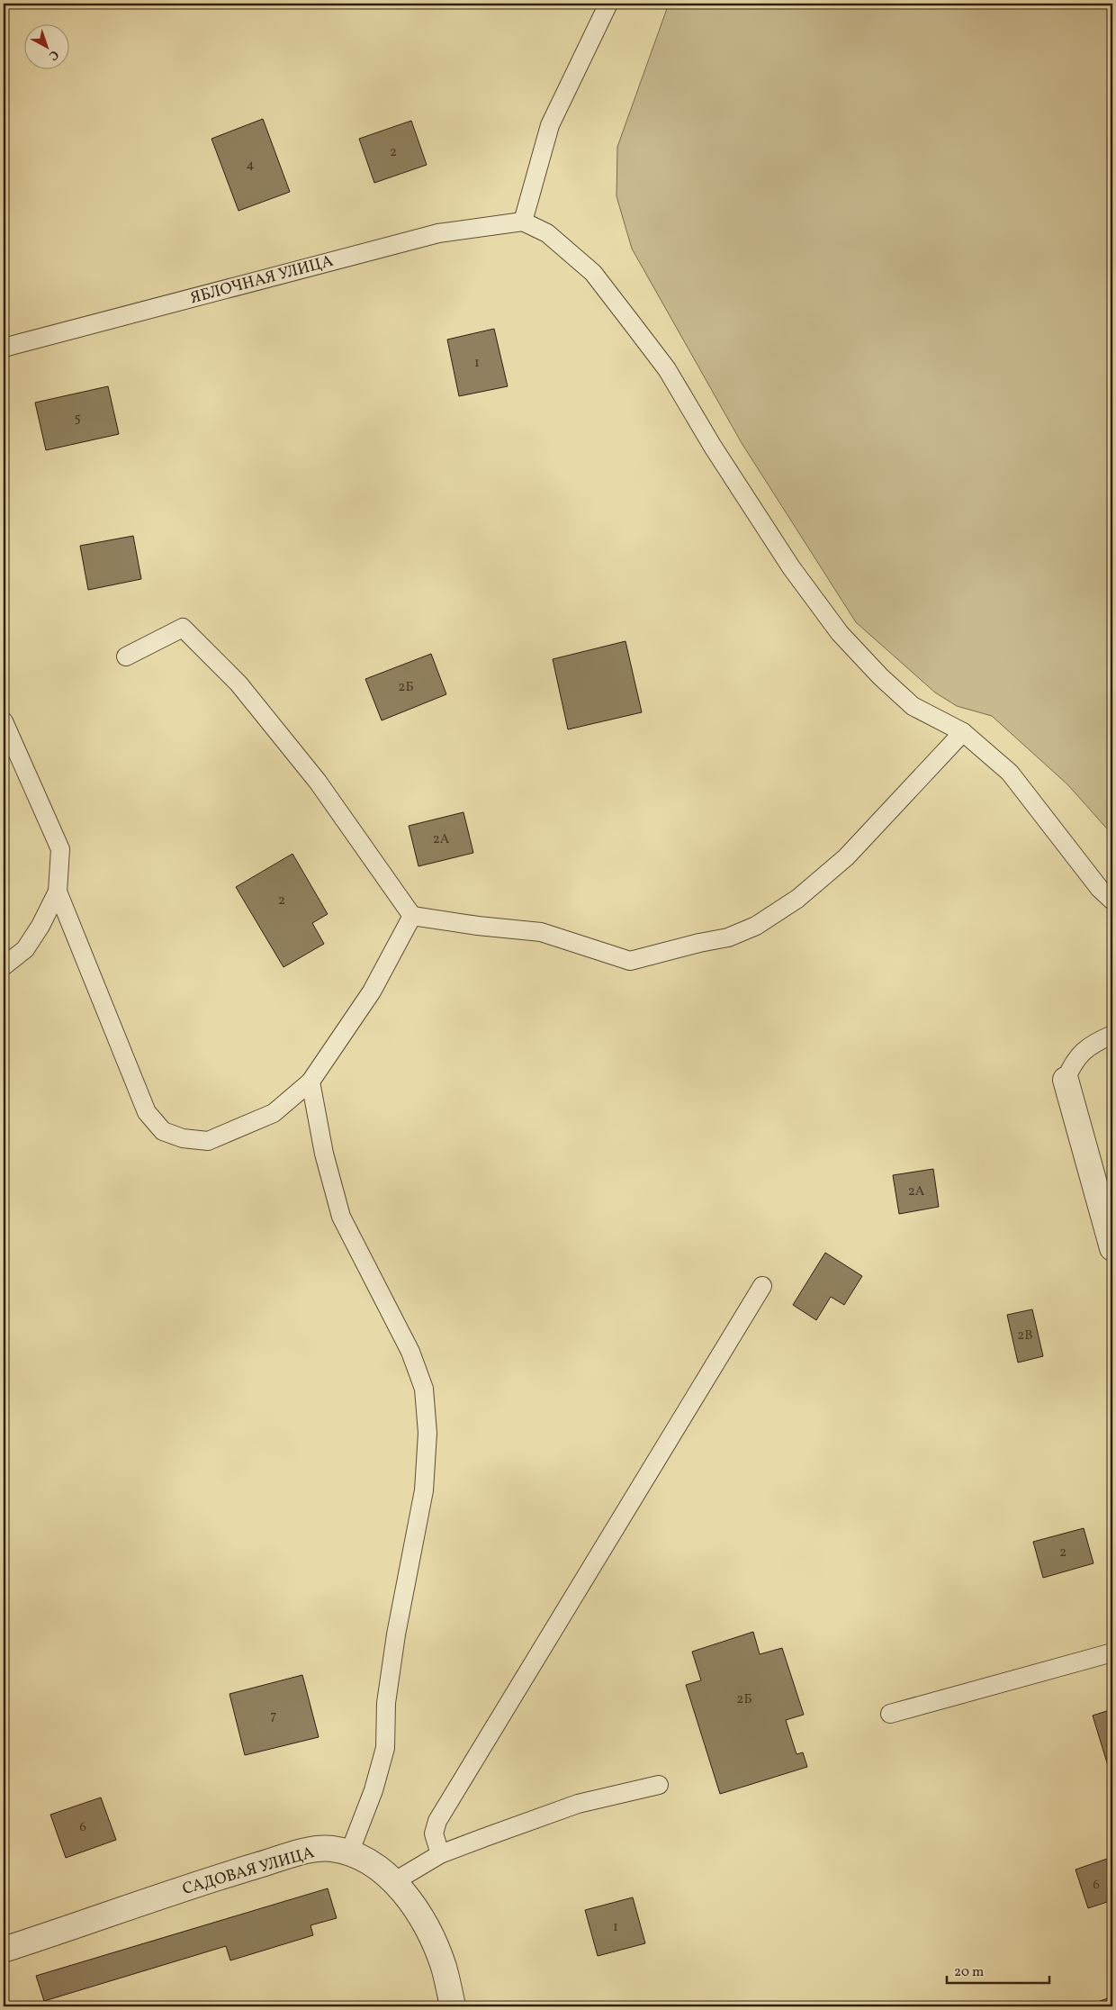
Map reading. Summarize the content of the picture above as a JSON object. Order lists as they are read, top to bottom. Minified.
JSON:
{"streets":{"street":["САДОВАЯ УЛИЦА"],"lane":["ЯБЛОЧНАЯ УЛИЦА"]},"house_numbers":["2","4","1","5","2Б","2А","2","2А","2В","2","2Б","7","6","6","1"],"scale_bar":"20 m","north":"bottom right"}
